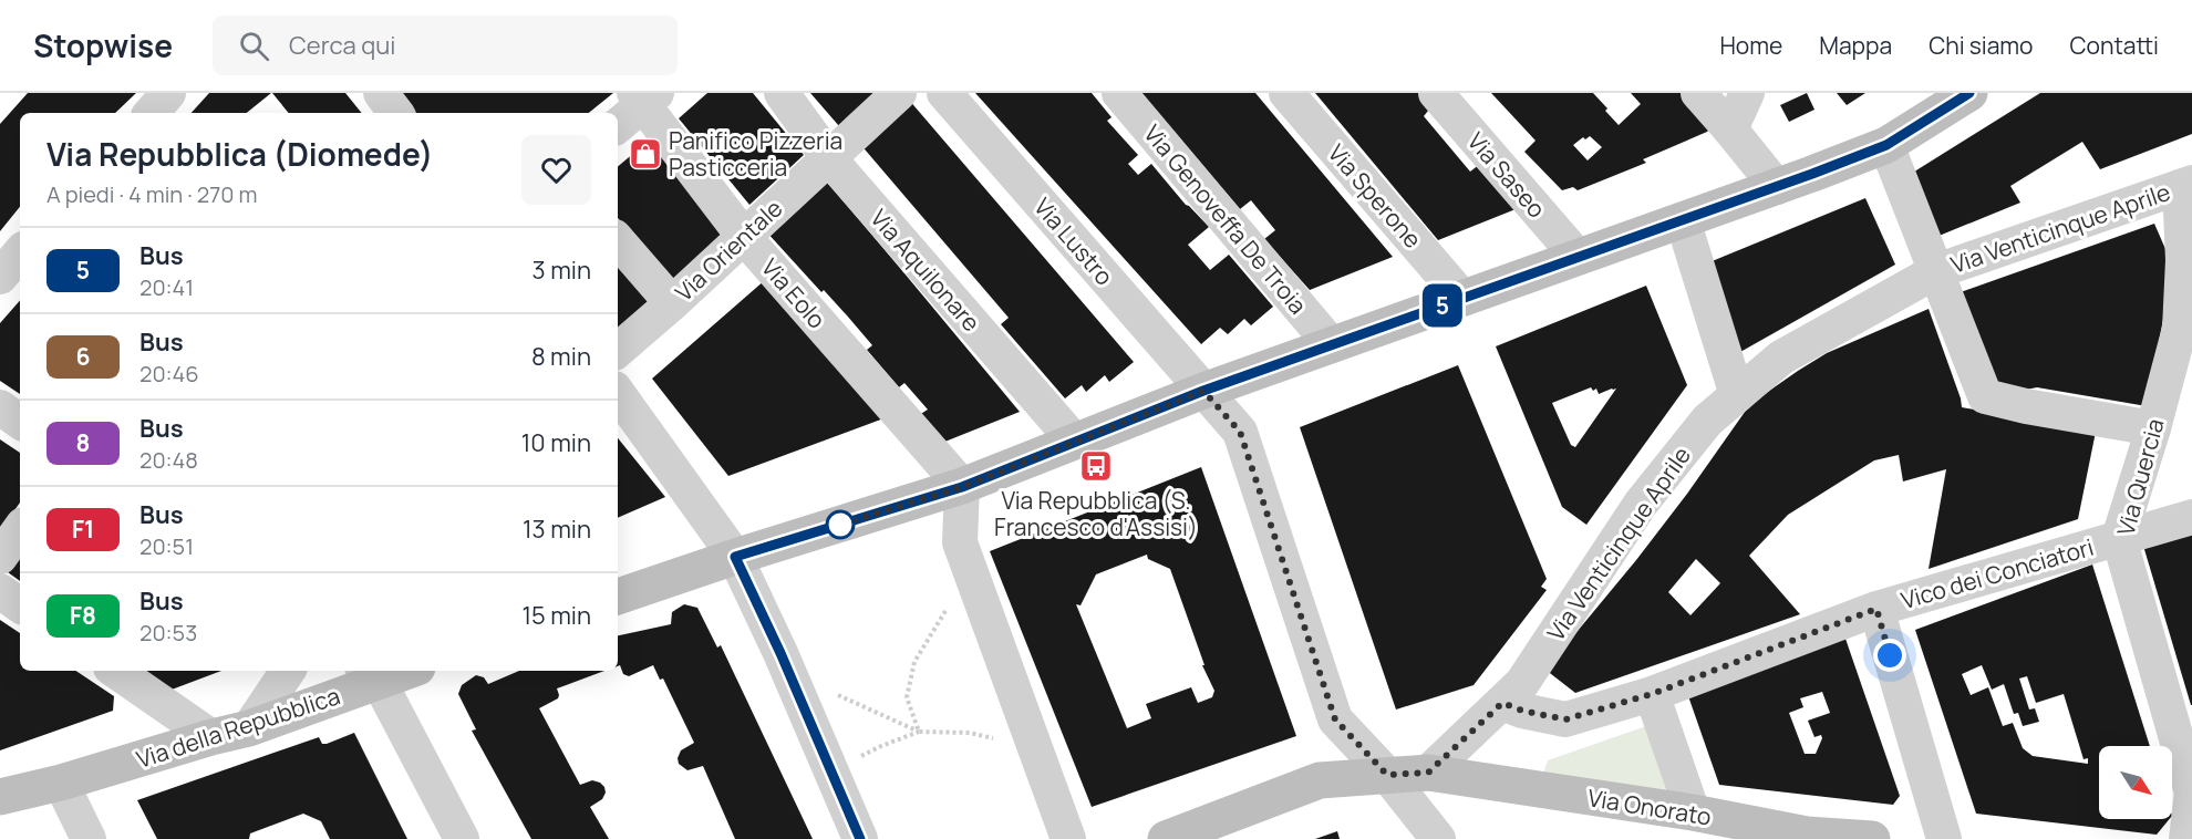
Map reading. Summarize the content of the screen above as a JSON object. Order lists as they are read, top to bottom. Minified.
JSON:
{"streets":{"street":["Via Saseo","Via Sperone","Via Genoveffa De Troia","Via Venticinque Aprile","Via Lustro","Via Orientale","Via Aquilonare","Via Eolo","Via Quercia","Vico dei Conciatori","Via della Repubblica","Via Onorato"]},"crossings":[["Via Venticinque Aprile","Via Quercia"],["Via Venticinque Aprile","Vico dei Conciatori"],["Via Venticinque Aprile","Via Onorato"],["Via Lustro","Via Onorato"],["Via Orientale","Via Aquilonare"],["Via Orientale","Via Eolo"],["Via Quercia","Vico dei Conciatori"]],"places":{"shop":["Panifico Pizzeria Pasticceria"],"bus stop":["Via Repubblica (S. Francesco d'Assisi)"]},"lines":["bus line 5"],"north":"bottom right","page":{"header":"Stopwise","search":"Cerca qui","nav":["Home","Mappa","Chi siamo","Contatti"],"on_map":"5","heading":["Via Repubblica (Diomede)","A piedi · 4 min · 270 m"],"list":[{"mark":"5","name":"Bus","note":"20:41","value":"3 min"},{"mark":"6","name":"Bus","note":"20:46","value":"8 min"},{"mark":"8","name":"Bus","note":"20:48","value":"10 min"},{"mark":"F1","name":"Bus","note":"20:51","value":"13 min"},{"mark":"F8","name":"Bus","note":"20:53","value":"15 min"}]}}
